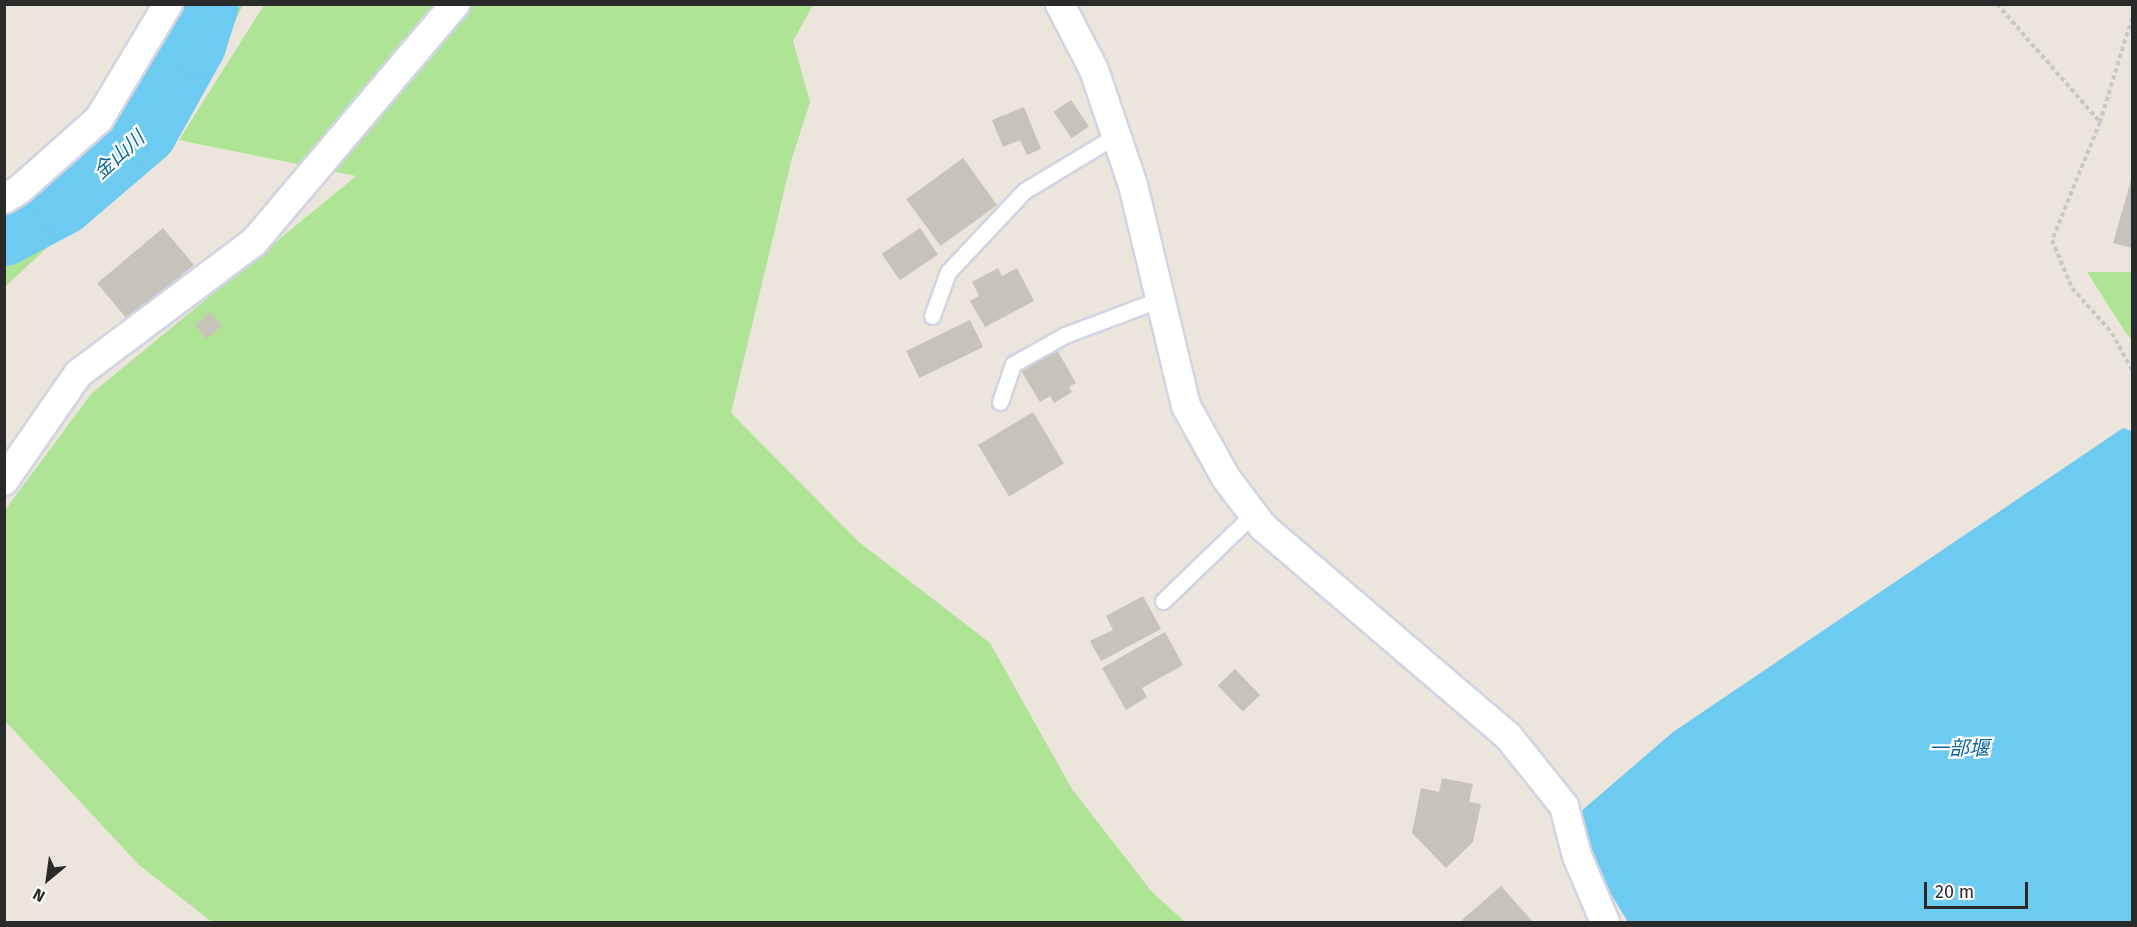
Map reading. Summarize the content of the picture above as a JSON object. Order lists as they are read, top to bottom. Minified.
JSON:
{"water":["金山川","一部堰"],"scale_bar":"20 m","north":"bottom left"}
